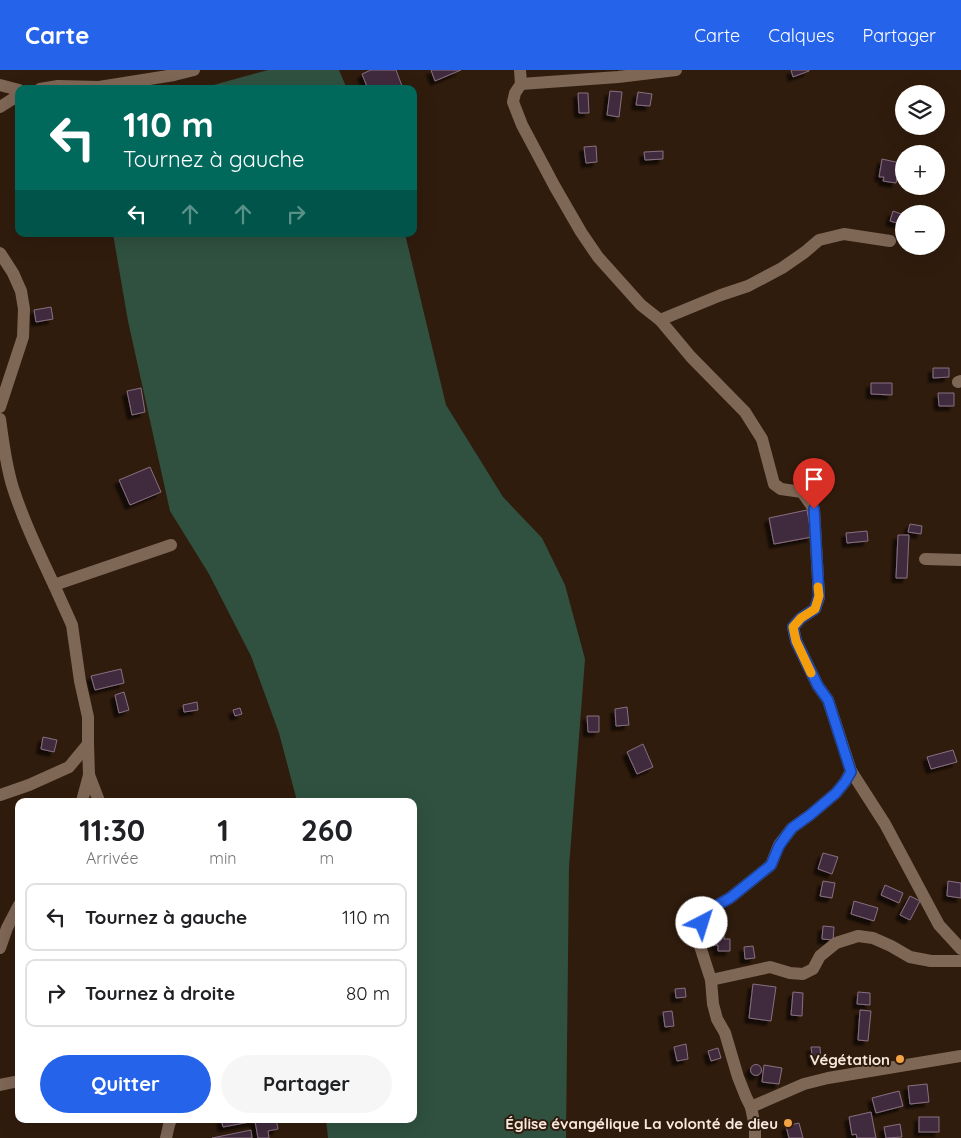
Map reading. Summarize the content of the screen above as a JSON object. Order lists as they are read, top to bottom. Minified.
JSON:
{"places":["Végétation","Église évangélique La volonté de dieu"],"page":{"header":"Carte","nav":["Carte","Calques","Partager"],"map_buttons":["+","−"],"turn":["110 m","Tournez à gauche"],"eta":["11:30","Arrivée","1","min","260","m"],"list":[{"name":"Tournez à gauche","value":"110 m"},{"name":"Tournez à droite","value":"80 m"}],"buttons":["Quitter","Partager"]}}
